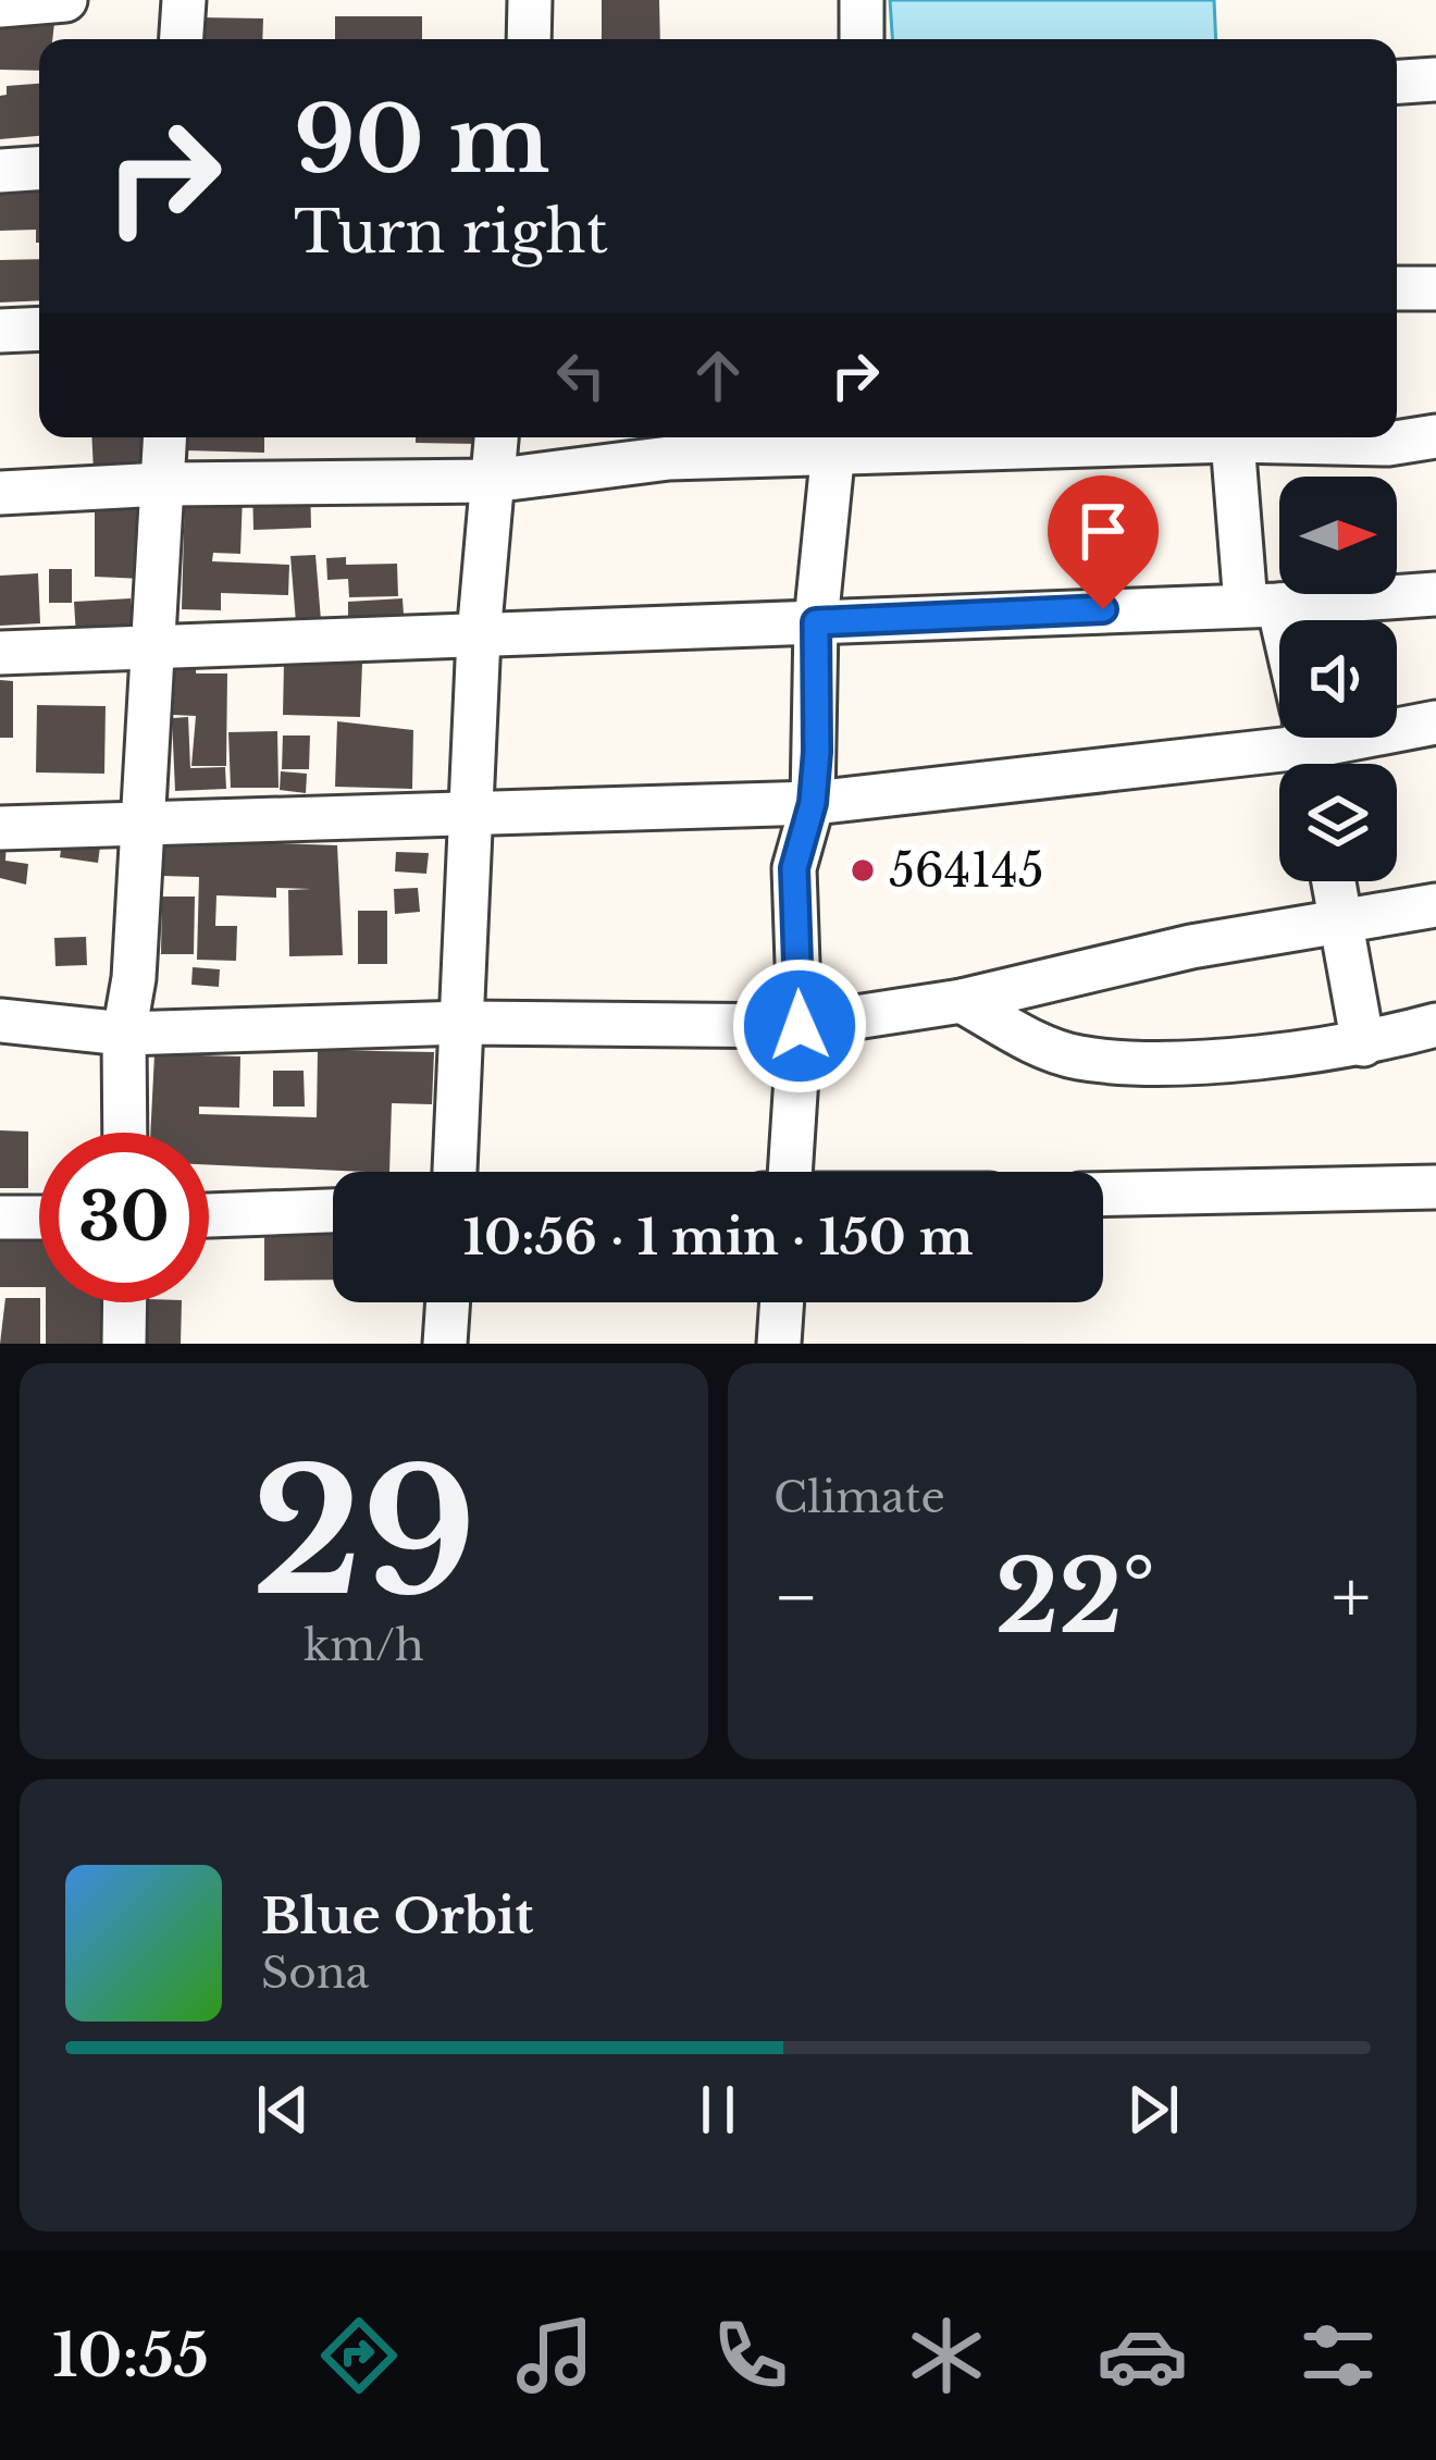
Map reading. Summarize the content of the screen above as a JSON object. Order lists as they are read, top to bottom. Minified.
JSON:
{"places":["564145"],"north":"right","page":{"turn":["90 m","Turn right"],"limit":"30","trip":"10:56 · 1 min · 150 m","tile":[["29","km/h"],"Climate"],"heat":["−","22°","+"],"song":["Blue Orbit","Sona"],"tabs":"10:55"}}
